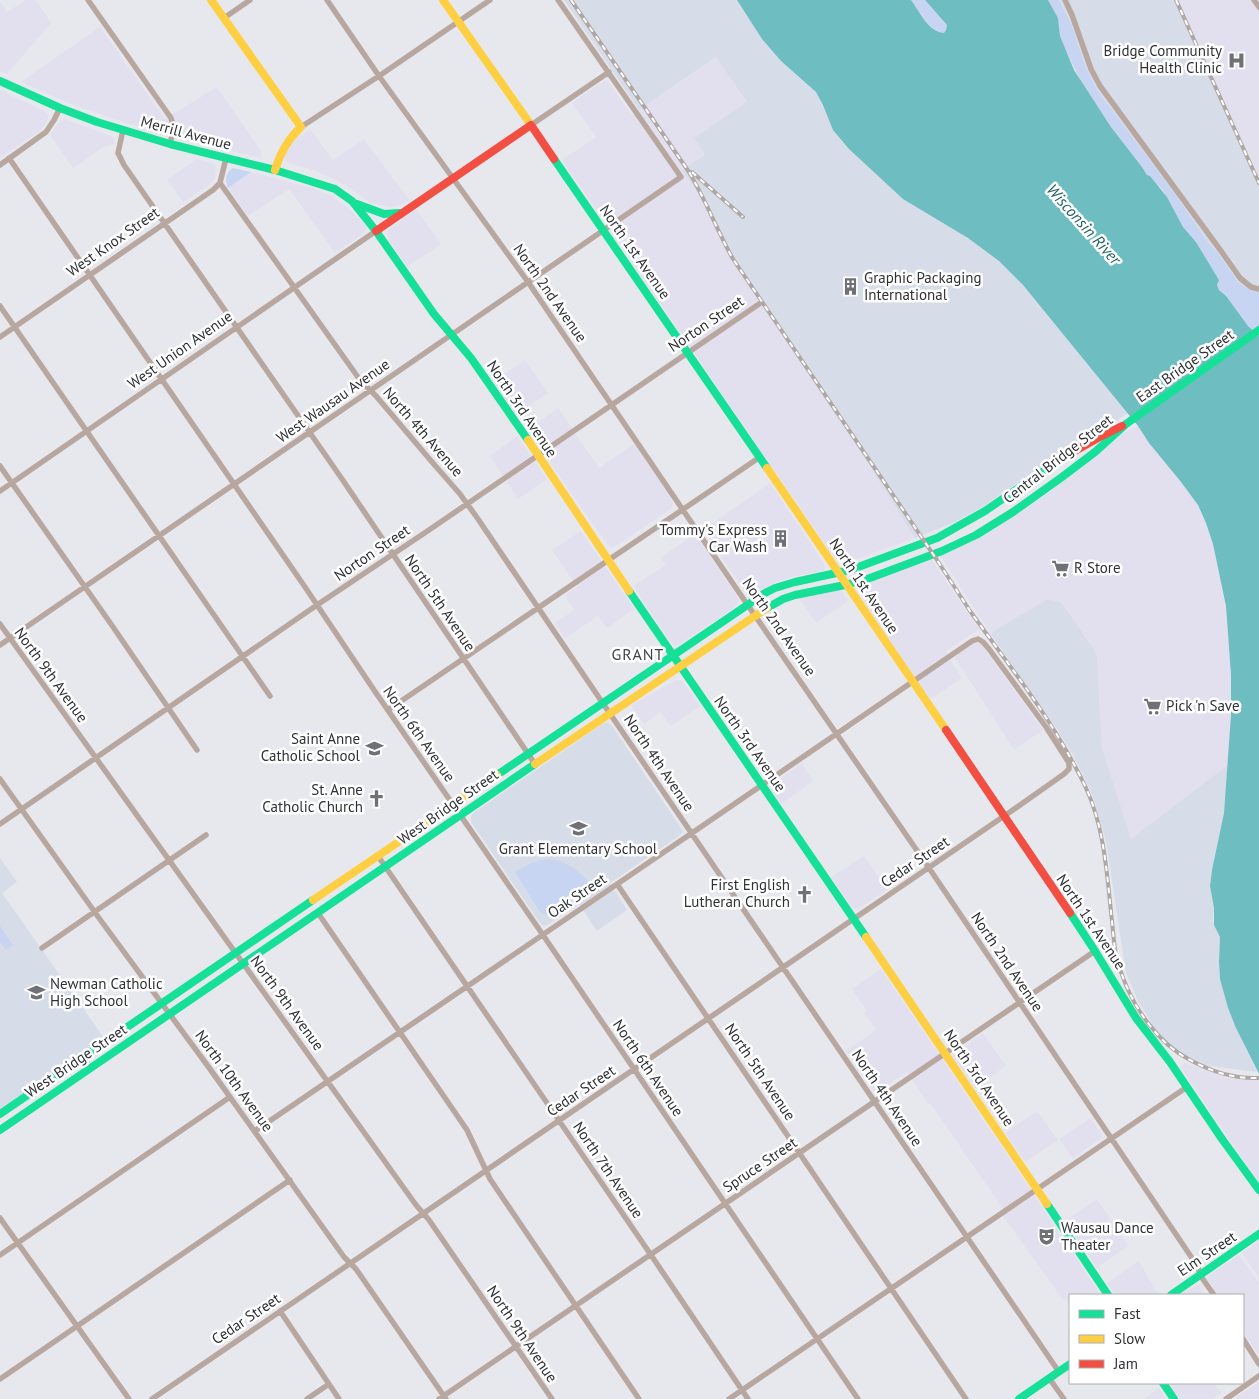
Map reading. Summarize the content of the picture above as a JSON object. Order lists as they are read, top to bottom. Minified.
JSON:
{"streets":{"main road":["Merrill Avenue","North 1st Avenue","East Bridge Street","North 3rd Avenue","Central Bridge Street","West Bridge Street","Elm Street"],"street":["West Knox Street","North 2nd Avenue","Norton Street","West Union Avenue","West Wausau Avenue","North 4th Avenue","North 5th Avenue","North 9th Avenue","North 6th Avenue","Cedar Street","Oak Street","North 10th Avenue","Spruce Street","North 7th Avenue"]},"crossings":[["Merrill Avenue","North 3rd Avenue"],["Merrill Avenue","North 5th Avenue"],["West Knox Street","North 4th Avenue"],["West Knox Street","North 5th Avenue"],["West Knox Street","North 6th Avenue"],["North 1st Avenue","Norton Street"],["North 1st Avenue","West Wausau Avenue"],["North 1st Avenue","West Bridge Street"],["North 1st Avenue","Cedar Street"],["North 1st Avenue","Oak Street"],["North 1st Avenue","Spruce Street"],["North 2nd Avenue","Norton Street"],["North 2nd Avenue","West Wausau Avenue"],["North 2nd Avenue","West Bridge Street"],["North 2nd Avenue","Cedar Street"],["North 2nd Avenue","Oak Street"],["North 2nd Avenue","Spruce Street"],["North 2nd Avenue","Elm Street"],["Norton Street","North 3rd Avenue"],["Norton Street","North 4th Avenue"],["Norton Street","North 5th Avenue"],["Norton Street","North 9th Avenue"],["Norton Street","North 6th Avenue"],["Norton Street","North 10th Avenue"],["West Union Avenue","North 3rd Avenue"],["West Union Avenue","North 4th Avenue"],["West Union Avenue","North 5th Avenue"],["West Union Avenue","North 6th Avenue"],["East Bridge Street","Central Bridge Street"],["West Wausau Avenue","North 3rd Avenue"],["West Wausau Avenue","North 4th Avenue"],["West Wausau Avenue","North 5th Avenue"],["West Wausau Avenue","North 9th Avenue"],["West Wausau Avenue","North 6th Avenue"],["North 3rd Avenue","West Bridge Street"],["North 3rd Avenue","Cedar Street"],["North 3rd Avenue","Oak Street"],["North 3rd Avenue","Spruce Street"],["North 4th Avenue","West Bridge Street"],["North 4th Avenue","Cedar Street"],["North 4th Avenue","Oak Street"],["North 4th Avenue","Spruce Street"],["Central Bridge Street","West Bridge Street"],["North 5th Avenue","West Bridge Street"],["North 5th Avenue","Cedar Street"],["North 5th Avenue","Oak Street"],["North 5th Avenue","Spruce Street"],["North 9th Avenue","West Bridge Street"],["North 9th Avenue","Cedar Street"],["North 9th Avenue","Oak Street"],["North 9th Avenue","Spruce Street"],["North 6th Avenue","West Bridge Street"],["North 6th Avenue","Cedar Street"],["North 6th Avenue","Oak Street"],["North 6th Avenue","Spruce Street"],["West Bridge Street","North 10th Avenue"],["West Bridge Street","North 7th Avenue"],["Cedar Street","Oak Street"],["Cedar Street","North 10th Avenue"],["Cedar Street","North 7th Avenue"],["Oak Street","North 10th Avenue"],["Oak Street","North 7th Avenue"],["North 10th Avenue","Spruce Street"],["Spruce Street","North 7th Avenue"]],"districts":["GRANT"],"water":["Wisconsin River"],"places":{"hospital":["Bridge Community Health Clinic"],"building":["Graphic Packaging International","Tommy's Express Car Wash"],"supermarket":["R Store","Pick 'n Save"],"school or university":["Saint Anne Catholic School","Grant Elementary School","Newman Catholic High School"],"church":["St. Anne Catholic Church","First English Lutheran Church"],"theatre":["Wausau Dance Theater"]},"legend":["Fast","Slow","Jam"]}
